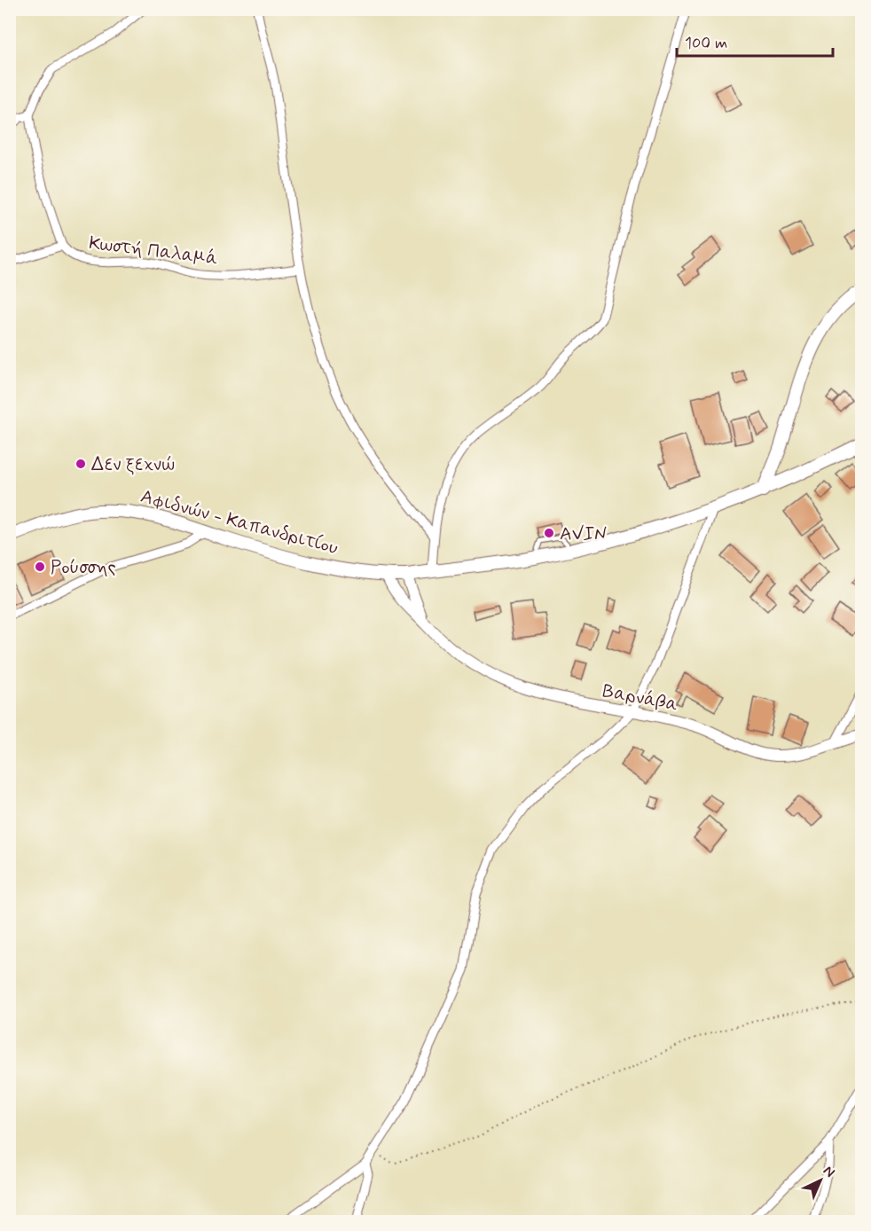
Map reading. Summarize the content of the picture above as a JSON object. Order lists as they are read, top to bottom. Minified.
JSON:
{"streets":{"main road":["Αφιδνών - Καπανδριτίου"],"street":["Κωστή Παλαμά","Βαρνάβα"]},"crossings":[["Αφιδνών - Καπανδριτίου","Βαρνάβα"]],"places":["Δεν ξεχνώ","AVIN","Ρούσσης"],"scale_bar":"100 m","north":"top right"}
